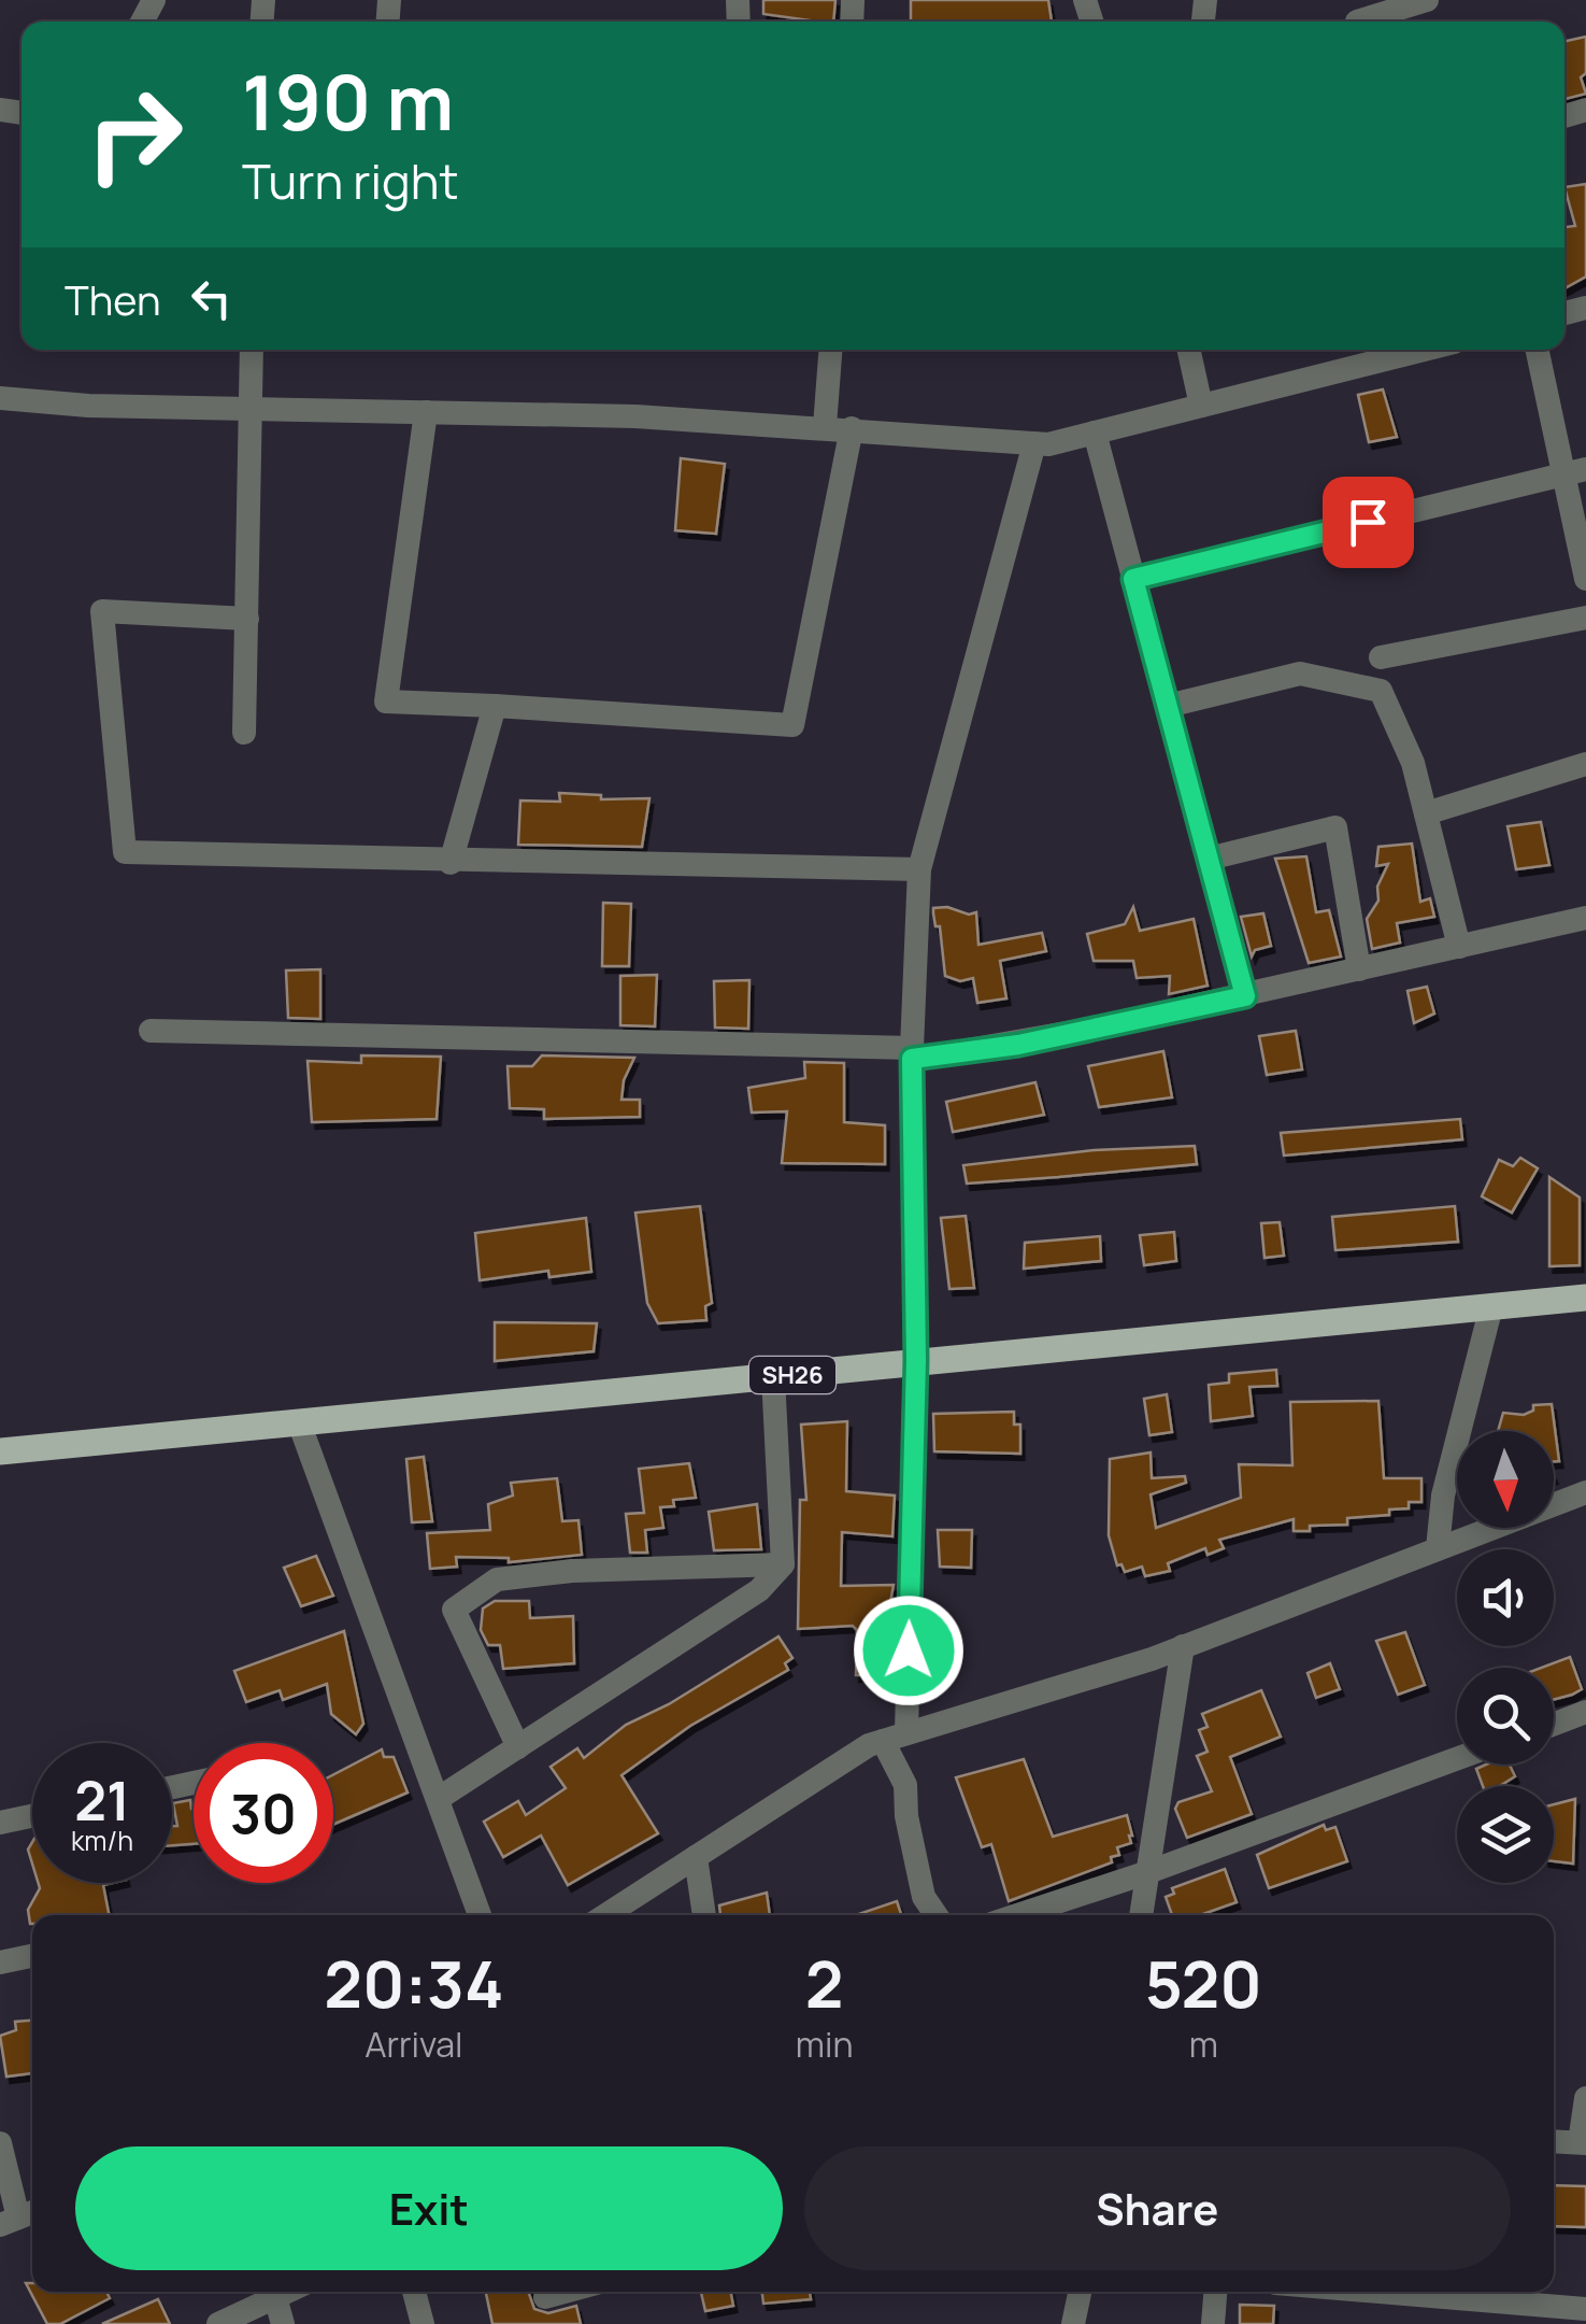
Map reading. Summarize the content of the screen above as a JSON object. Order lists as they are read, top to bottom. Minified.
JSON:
{"streets":{"main road":["SH26"]},"north":"bottom","page":{"turn":["190 m","Turn right"],"then":"Then","speed":"21 km/h","limit":"30","eta":["20:34","Arrival","2","min","520","m"],"buttons":["Exit","Share"]}}
